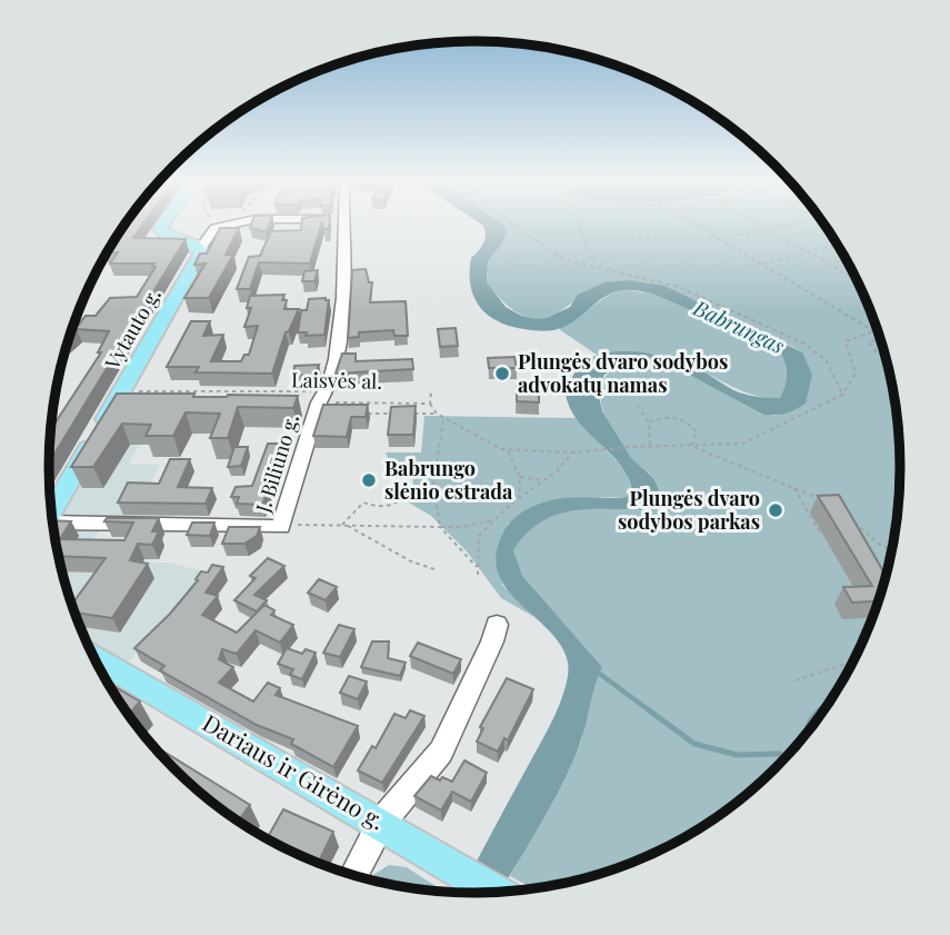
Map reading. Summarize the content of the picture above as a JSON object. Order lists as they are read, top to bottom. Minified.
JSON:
{"streets":{"main road":["Vytauto g.","Dariaus ir Girėno g."],"street":["J. Biliūno g."],"path":["Laisvės al."]},"crossings":[["Laisvės al.","J. Biliūno g."]],"water":["Babrungas"],"places":["Plungės dvaro sodybos advokatų namas","Babrungo slėnio estrada","Plungės dvaro sodybos parkas"]}
